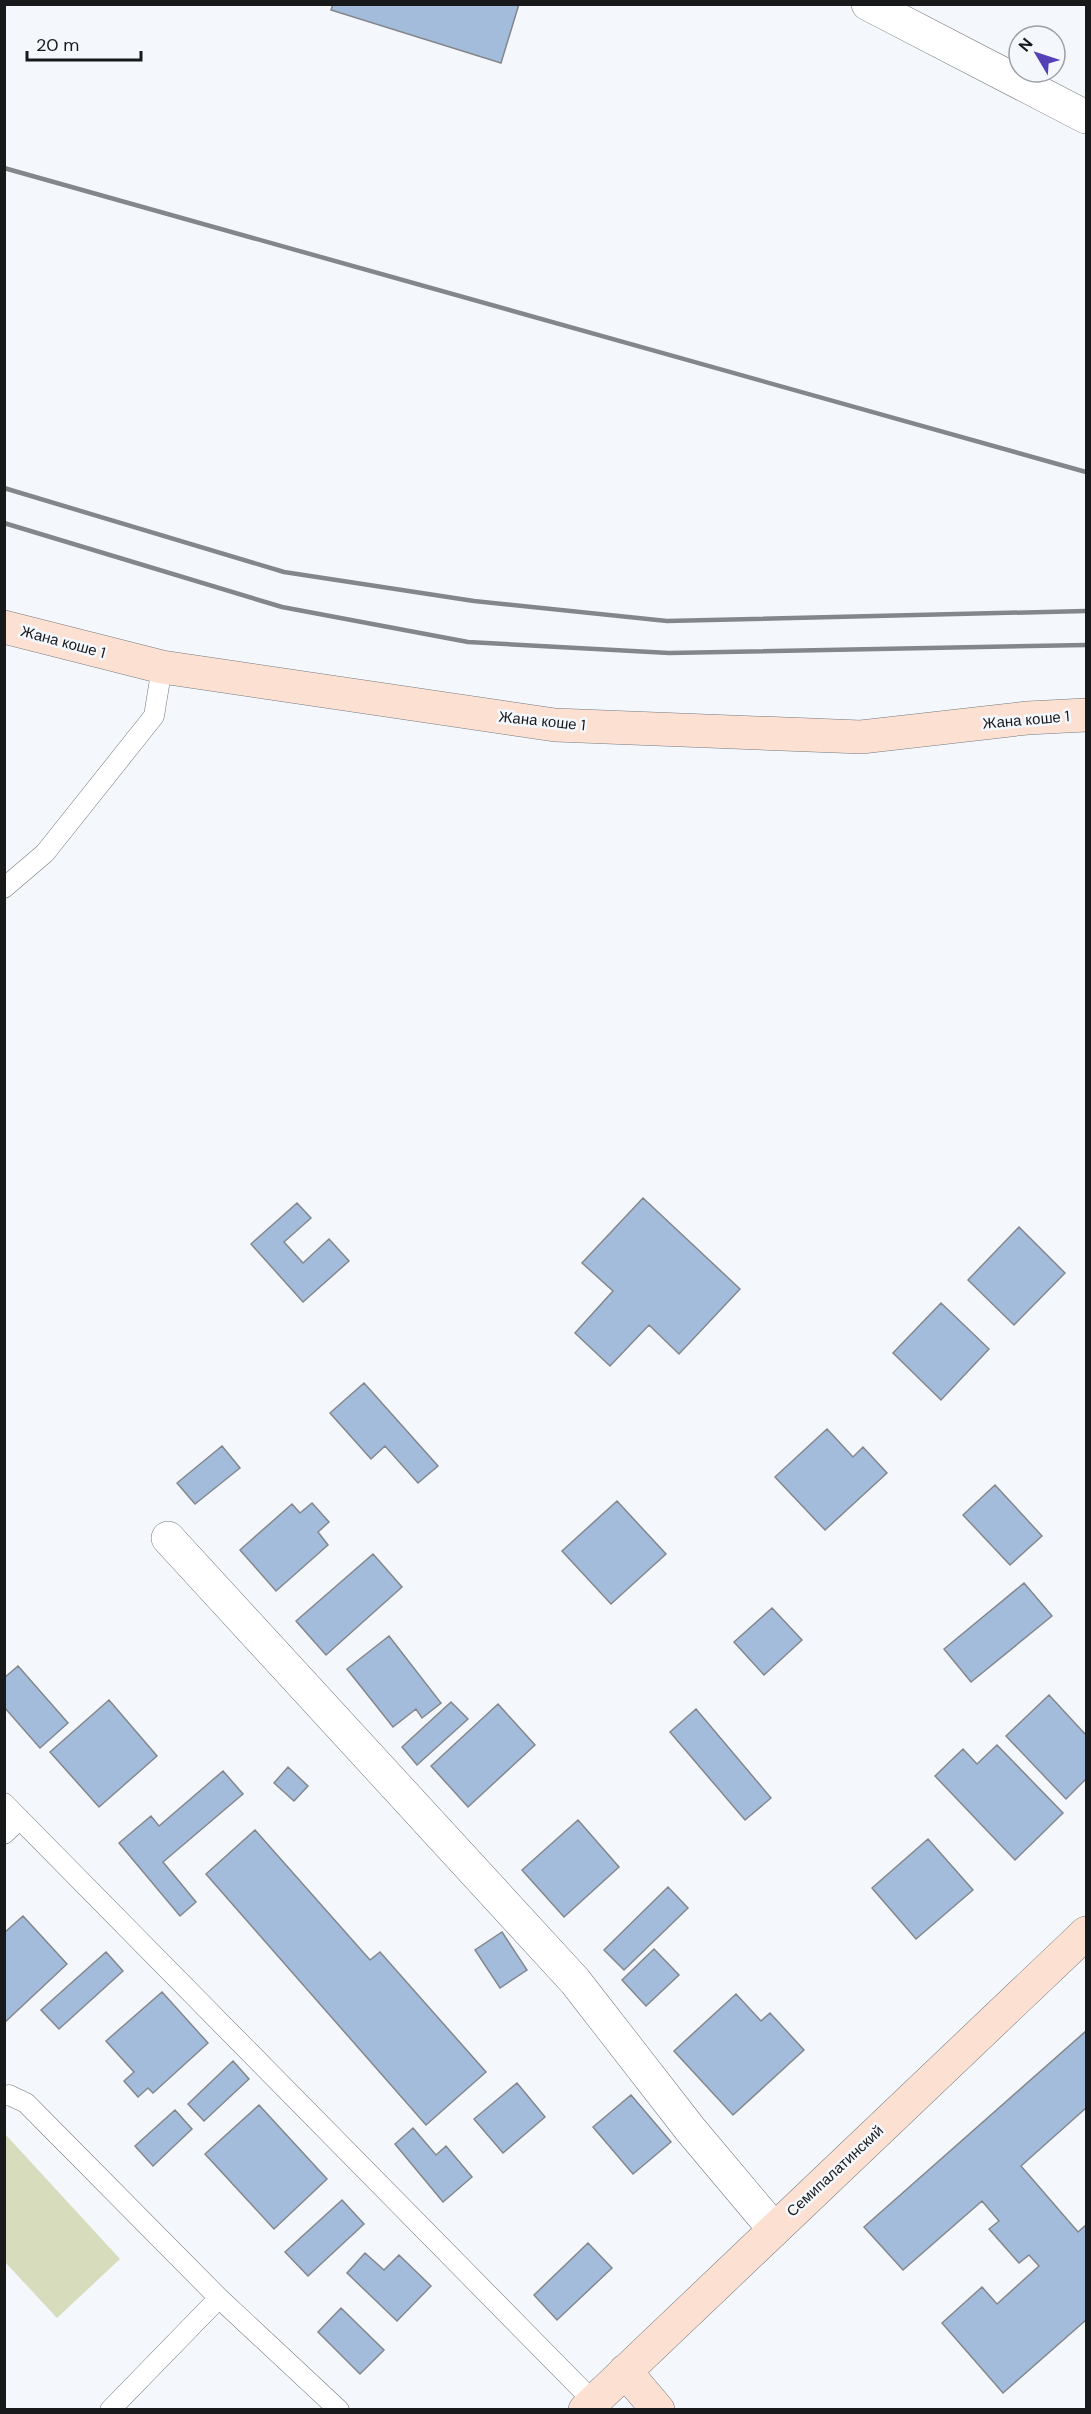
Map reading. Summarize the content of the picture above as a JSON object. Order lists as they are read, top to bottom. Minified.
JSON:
{"streets":{"street":["Жана коше 1","Семипалатинский"]},"scale_bar":"20 m","north":"top left"}
